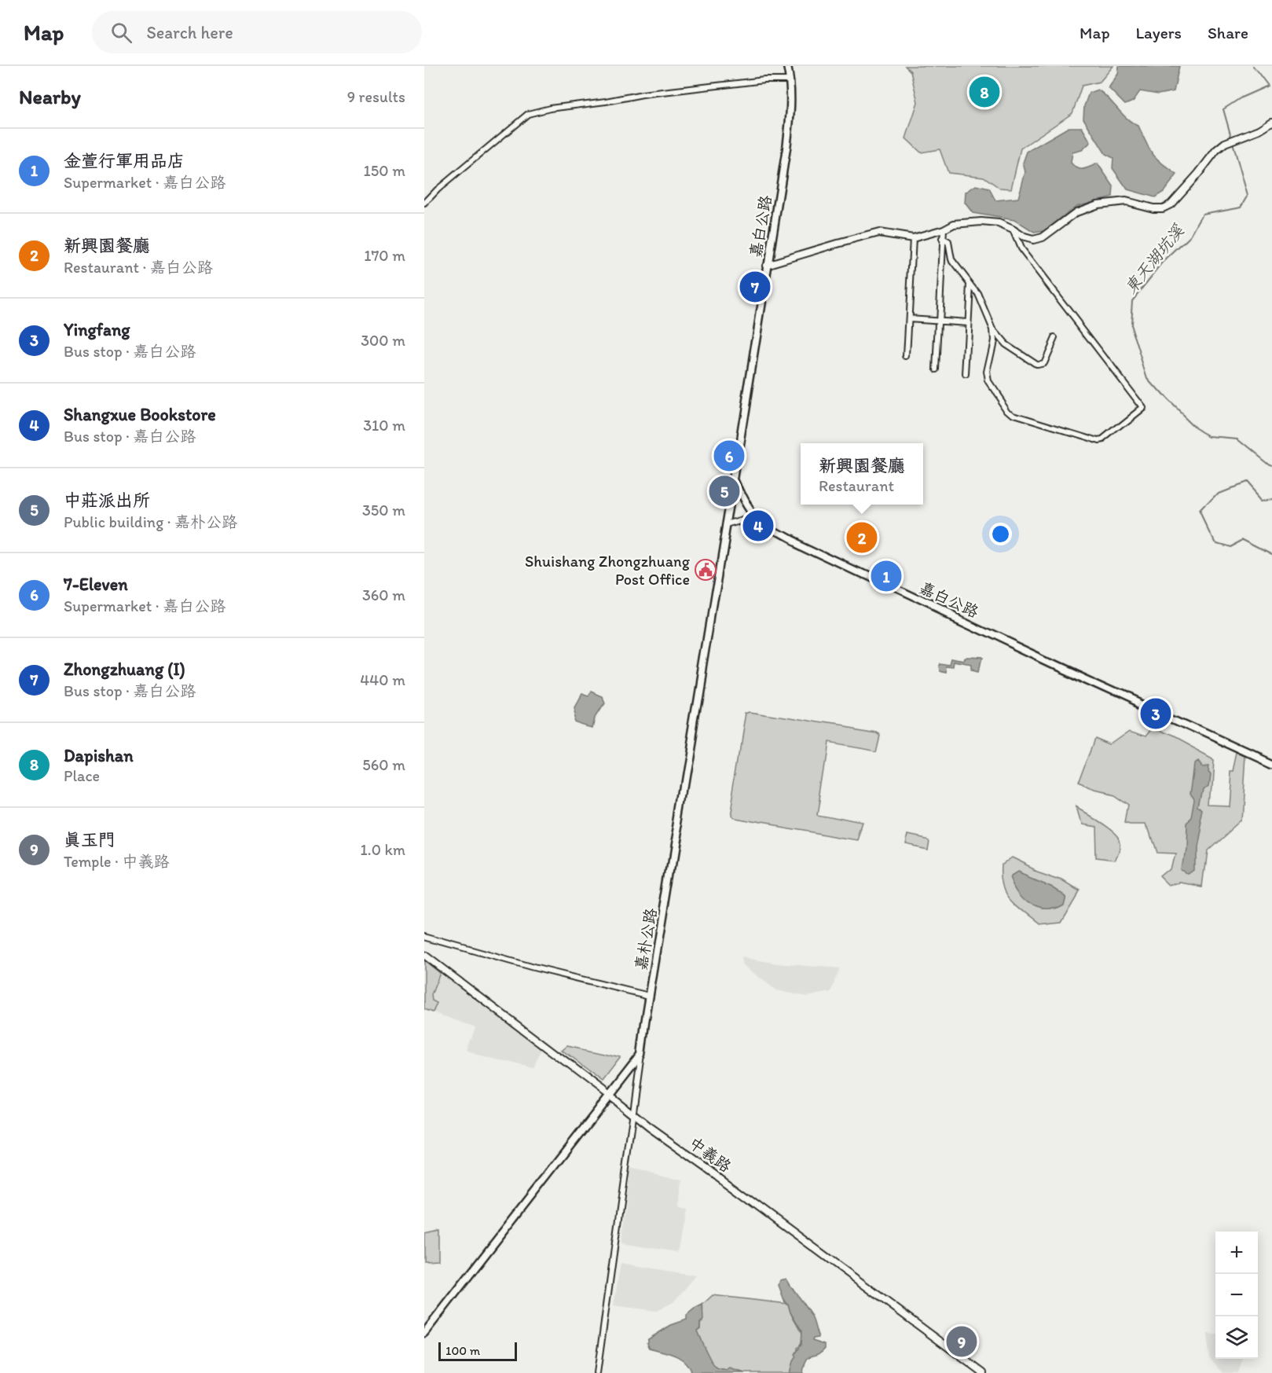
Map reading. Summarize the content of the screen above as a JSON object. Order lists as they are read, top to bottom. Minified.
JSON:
{"streets":{"main road":["嘉白公路","嘉朴公路"],"street":["中義路"]},"crossings":[["嘉白公路","嘉朴公路"],["嘉朴公路","中義路"]],"water":["東天湖坑溪"],"places":{"public building":["Shuishang Zhongzhuang Post Office"]},"scale_bar":"100 m","page":{"header":"Map","search":"Search here","nav":["Map","Layers","Share"],"heading":["Nearby","9 results"],"pins":["8","7","6","5","4","2","1","3","9"],"list":[{"mark":"1","name":"金萱行軍用品店","note":"Supermarket · 嘉白公路","value":"150 m"},{"mark":"2","name":"新興園餐廳","note":"Restaurant · 嘉白公路","value":"170 m"},{"mark":"3","name":"Yingfang","note":"Bus stop · 嘉白公路","value":"300 m"},{"mark":"4","name":"Shangxue Bookstore","note":"Bus stop · 嘉白公路","value":"310 m"},{"mark":"5","name":"中莊派出所","note":"Public building · 嘉朴公路","value":"350 m"},{"mark":"6","name":"7-Eleven","note":"Supermarket · 嘉白公路","value":"360 m"},{"mark":"7","name":"Zhongzhuang (I)","note":"Bus stop · 嘉白公路","value":"440 m"},{"mark":"8","name":"Dapishan","note":"Place","value":"560 m"},{"mark":"9","name":"真玉門","note":"Temple · 中義路","value":"1.0 km"}],"popup":["新興園餐廳","Restaurant"],"map_buttons":["+","−"],"scale":"100 m"}}
